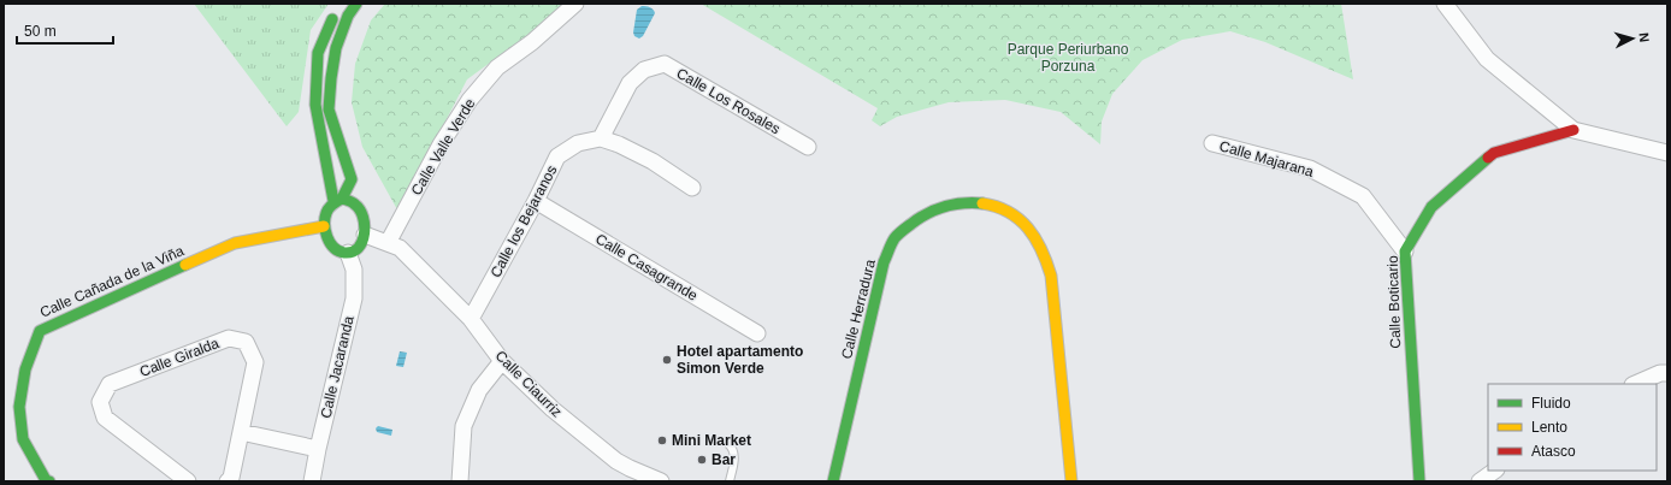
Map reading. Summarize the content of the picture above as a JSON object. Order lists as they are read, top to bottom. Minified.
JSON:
{"streets":{"street":["Calle Los Rosales","Calle Valle Verde","Calle Majarana","Calle los Bejaranos","Calle Casagrande","Calle Cañada de la Viña","Calle Boticario","Calle Herradura","Calle Giralda","Calle Jacaranda","Calle Ciaurriz"]},"crossings":[["Calle Los Rosales","Calle los Bejaranos"],["Calle Valle Verde","Calle Ciaurriz"],["Calle Majarana","Calle Boticario"],["Calle los Bejaranos","Calle Casagrande"],["Calle los Bejaranos","Calle Ciaurriz"],["Calle Cañada de la Viña","Calle Jacaranda"],["Calle Cañada de la Viña","Calle Ciaurriz"],["Calle Jacaranda","Calle Ciaurriz"]],"parks":["Parque Periurbano Porzuna"],"places":["Hotel apartamento Simon Verde","Mini Market","Bar"],"legend":["Fluido","Lento","Atasco"],"scale_bar":"50 m","north":"right"}
